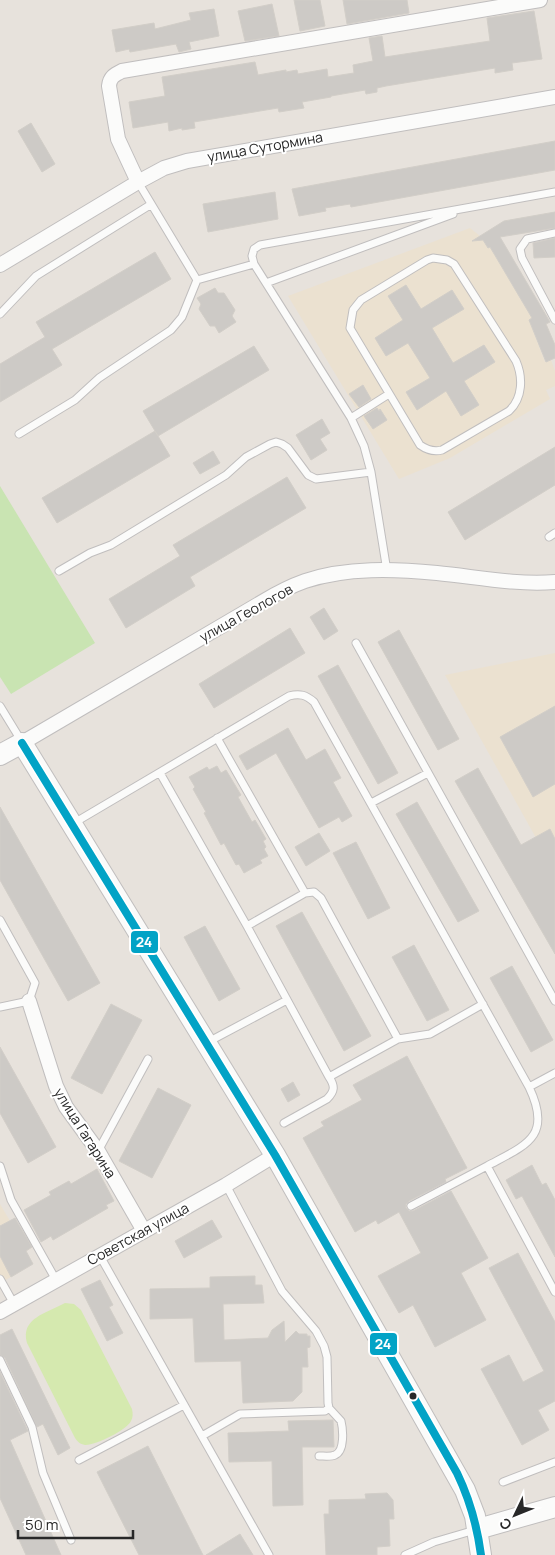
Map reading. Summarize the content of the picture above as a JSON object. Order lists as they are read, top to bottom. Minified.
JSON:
{"streets":{"street":["улица Сутормина","улица Геологов","улица Гагарина","Советская улица"]},"crossings":[["улица Гагарина","Советская улица"]],"lines":["transit line 24"],"scale_bar":"50 m","north":"bottom left"}
